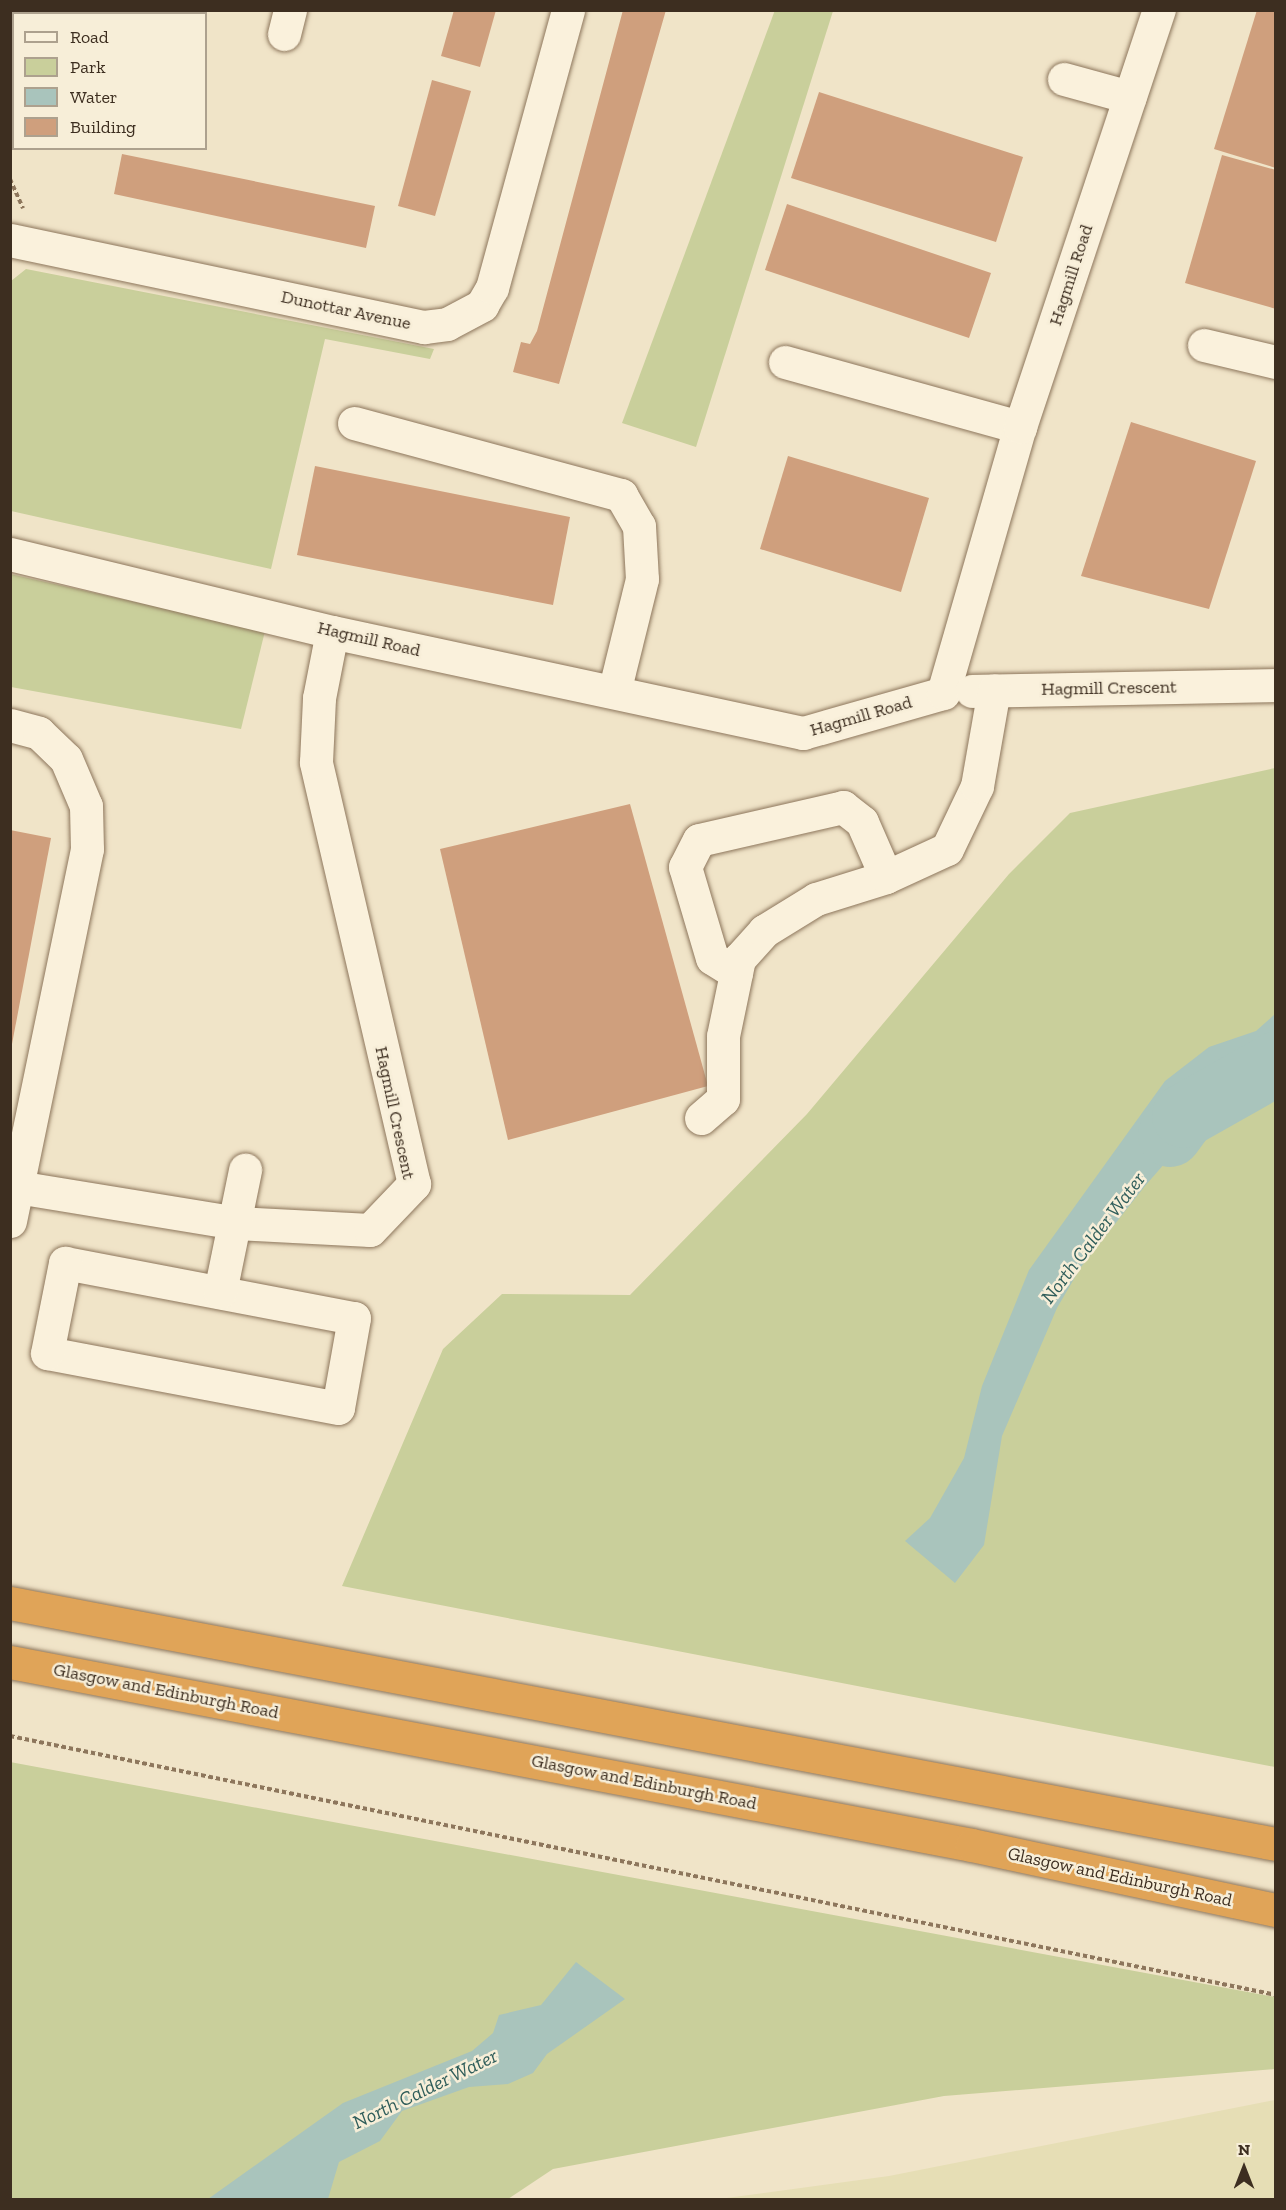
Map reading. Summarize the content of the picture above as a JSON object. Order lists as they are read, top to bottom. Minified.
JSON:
{"streets":{"highway":["Glasgow and Edinburgh Road"],"street":["Hagmill Road","Dunottar Avenue","Hagmill Crescent"]},"crossings":[["Hagmill Road","Hagmill Crescent"]],"water":["North Calder Water"],"legend":["Road","Park","Water","Building"],"north":"top"}
